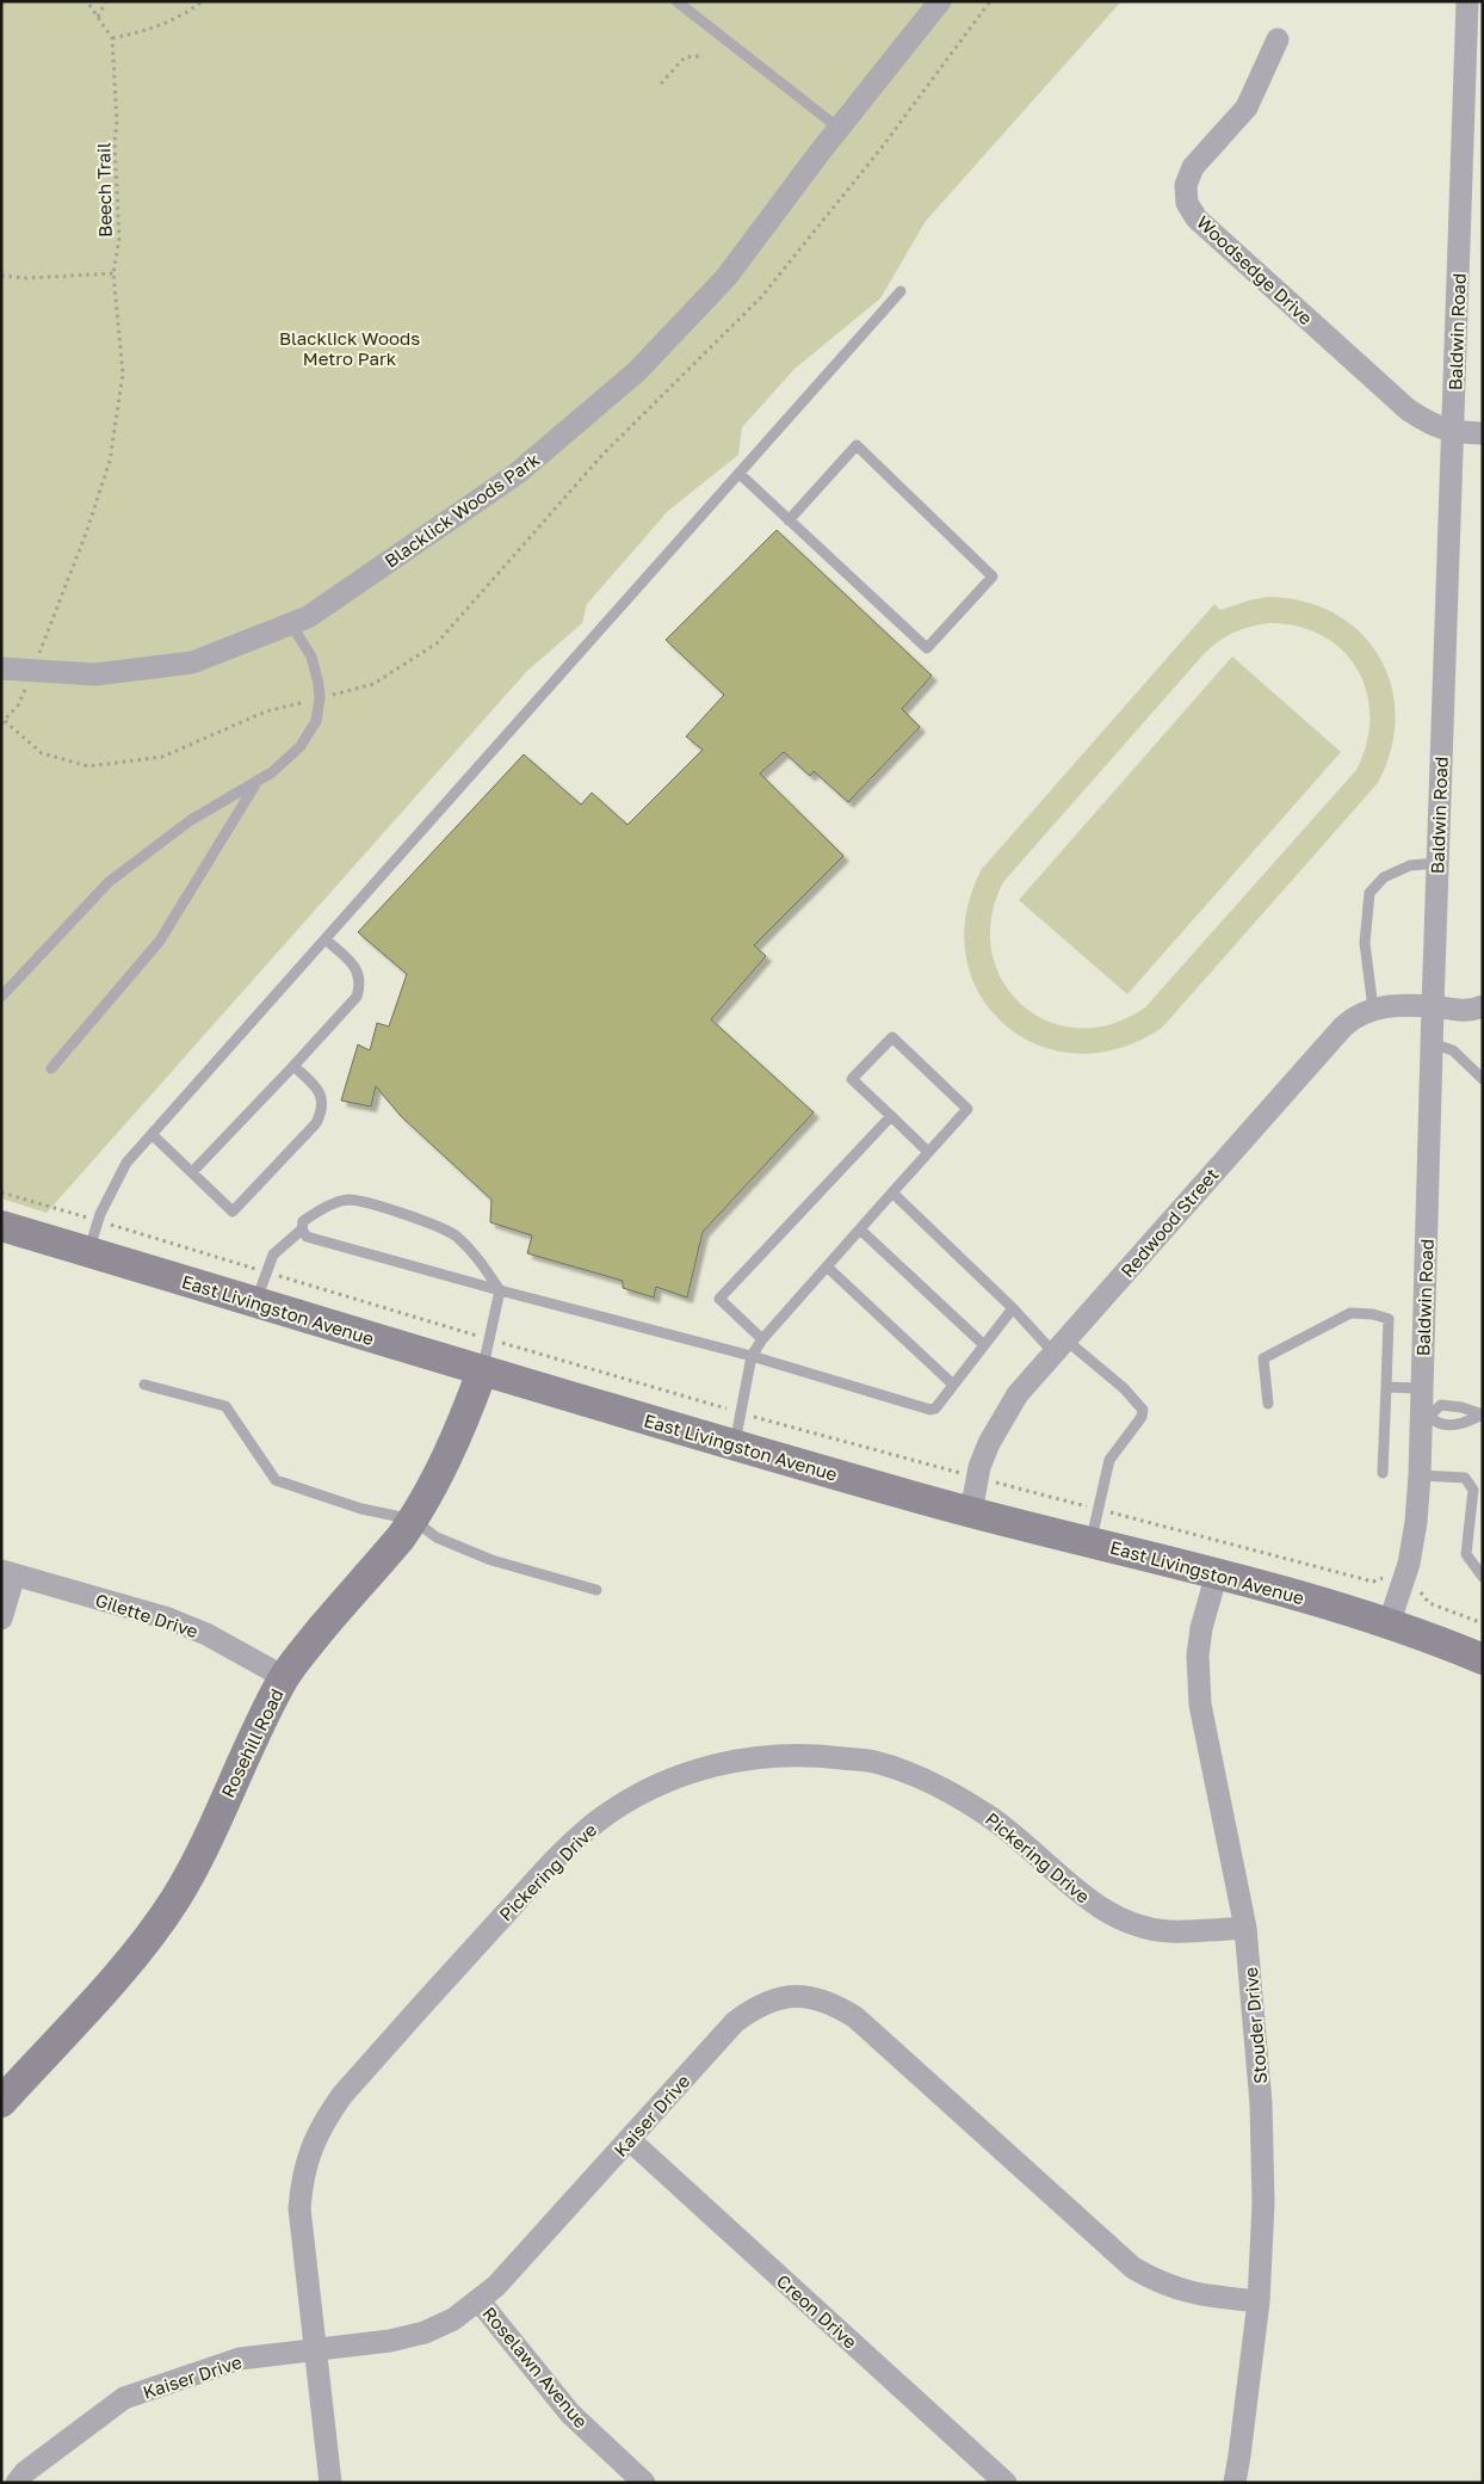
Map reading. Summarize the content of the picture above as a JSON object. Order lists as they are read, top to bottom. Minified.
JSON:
{"streets":{"main road":["East Livingston Avenue","Rosehill Road"],"street":["Woodsedge Drive","Baldwin Road","Blacklick Woods Park","Redwood Street","Gilette Drive","Pickering Drive","Stouder Drive","Kaiser Drive","Creon Drive","Roselawn Avenue"],"path":["Beech Trail"]},"crossings":[["Beech Trail","Blacklick Woods Park"],["Woodsedge Drive","Baldwin Road"],["Baldwin Road","East Livingston Avenue"],["Redwood Street","East Livingston Avenue"],["East Livingston Avenue","Rosehill Road"],["East Livingston Avenue","Stouder Drive"],["Gilette Drive","Rosehill Road"],["Pickering Drive","Stouder Drive"],["Pickering Drive","Kaiser Drive"],["Stouder Drive","Kaiser Drive"],["Kaiser Drive","Creon Drive"],["Kaiser Drive","Roselawn Avenue"]],"parks":["Blacklick Woods Metro Park"]}
